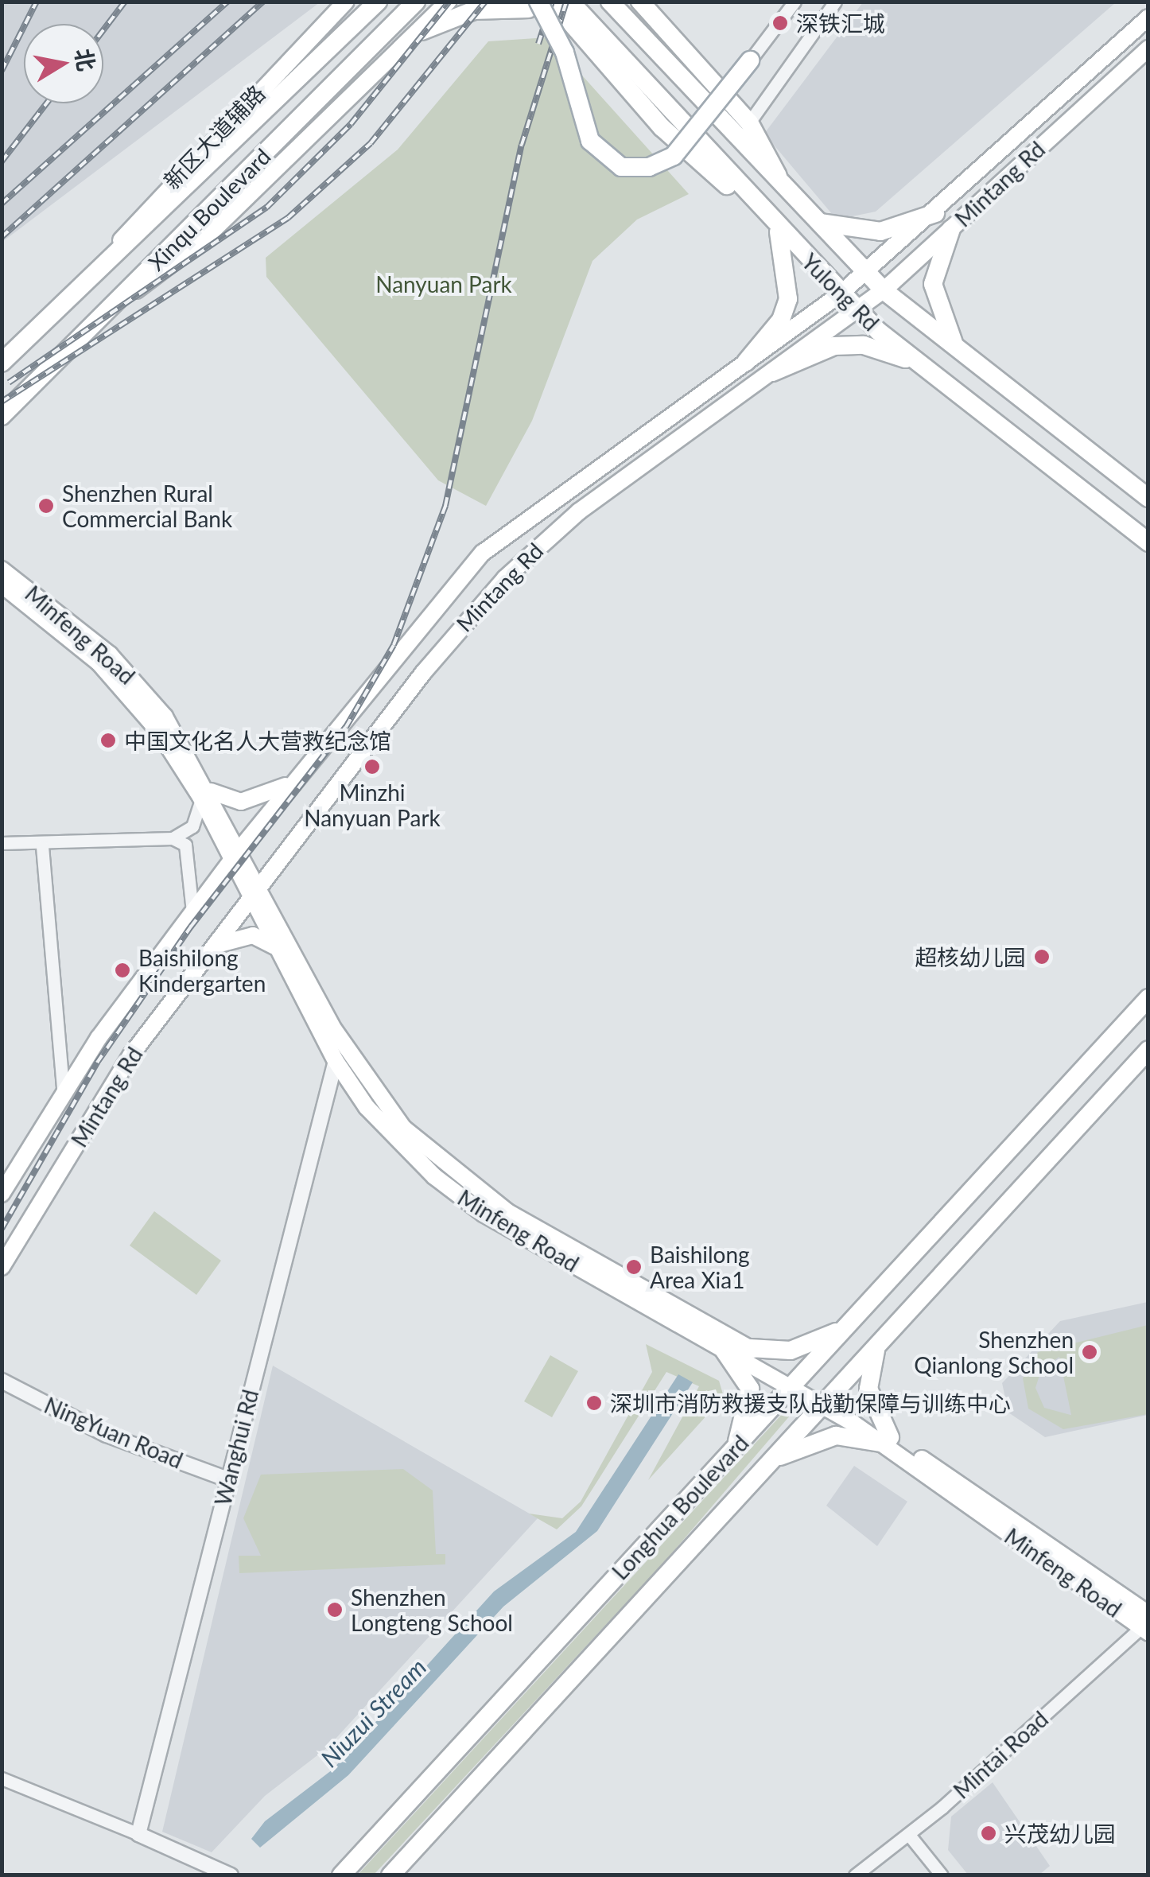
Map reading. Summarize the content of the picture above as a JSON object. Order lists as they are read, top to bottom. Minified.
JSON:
{"streets":{"main road":["新区大道辅路","Mintang Rd","Xinqu Boulevard","Yulong Rd","Minfeng Road","Longhua Boulevard"],"street":["NingYuan Road","Wanghui Rd","Mintai Road"]},"crossings":[["新区大道辅路","Xinqu Boulevard"],["Mintang Rd","Yulong Rd"],["Mintang Rd","Minfeng Road"],["Minfeng Road","Wanghui Rd"],["Minfeng Road","Longhua Boulevard"],["Minfeng Road","Mintai Road"],["NingYuan Road","Wanghui Rd"]],"water":["Niuzui Stream"],"parks":["Nanyuan Park"],"places":["深铁汇城","Shenzhen Rural Commercial Bank","中国文化名人大营救纪念馆","Minzhi Nanyuan Park","超核幼儿园","Baishilong Kindergarten","Baishilong Area Xia1","Shenzhen Qianlong School","深圳市消防救援支队战勤保障与训练中心","Shenzhen Longteng School","兴茂幼儿园"],"north":"right"}
